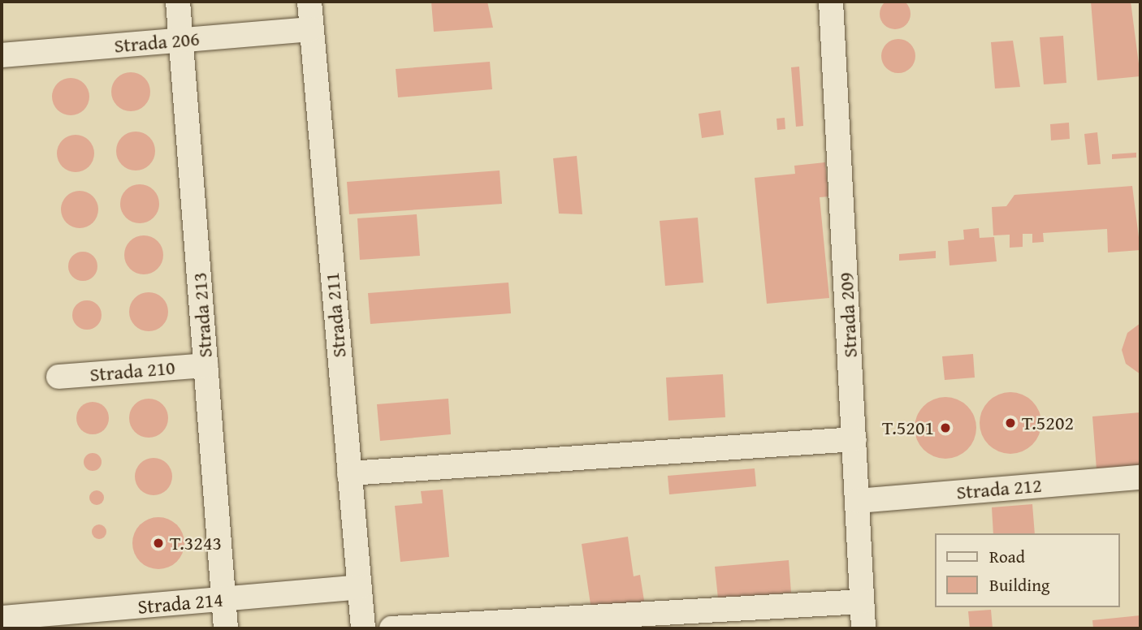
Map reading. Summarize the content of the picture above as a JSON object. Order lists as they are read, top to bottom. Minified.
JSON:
{"streets":{"lane":["Strada 206","Strada 213","Strada 211","Strada 209","Strada 210","Strada 212","Strada 214"]},"crossings":[["Strada 206","Strada 213"],["Strada 206","Strada 211"],["Strada 213","Strada 210"],["Strada 213","Strada 214"],["Strada 211","Strada 214"],["Strada 209","Strada 212"]],"places":["T.5202","T.5201","T.3243"],"legend":["Road","Building"]}
